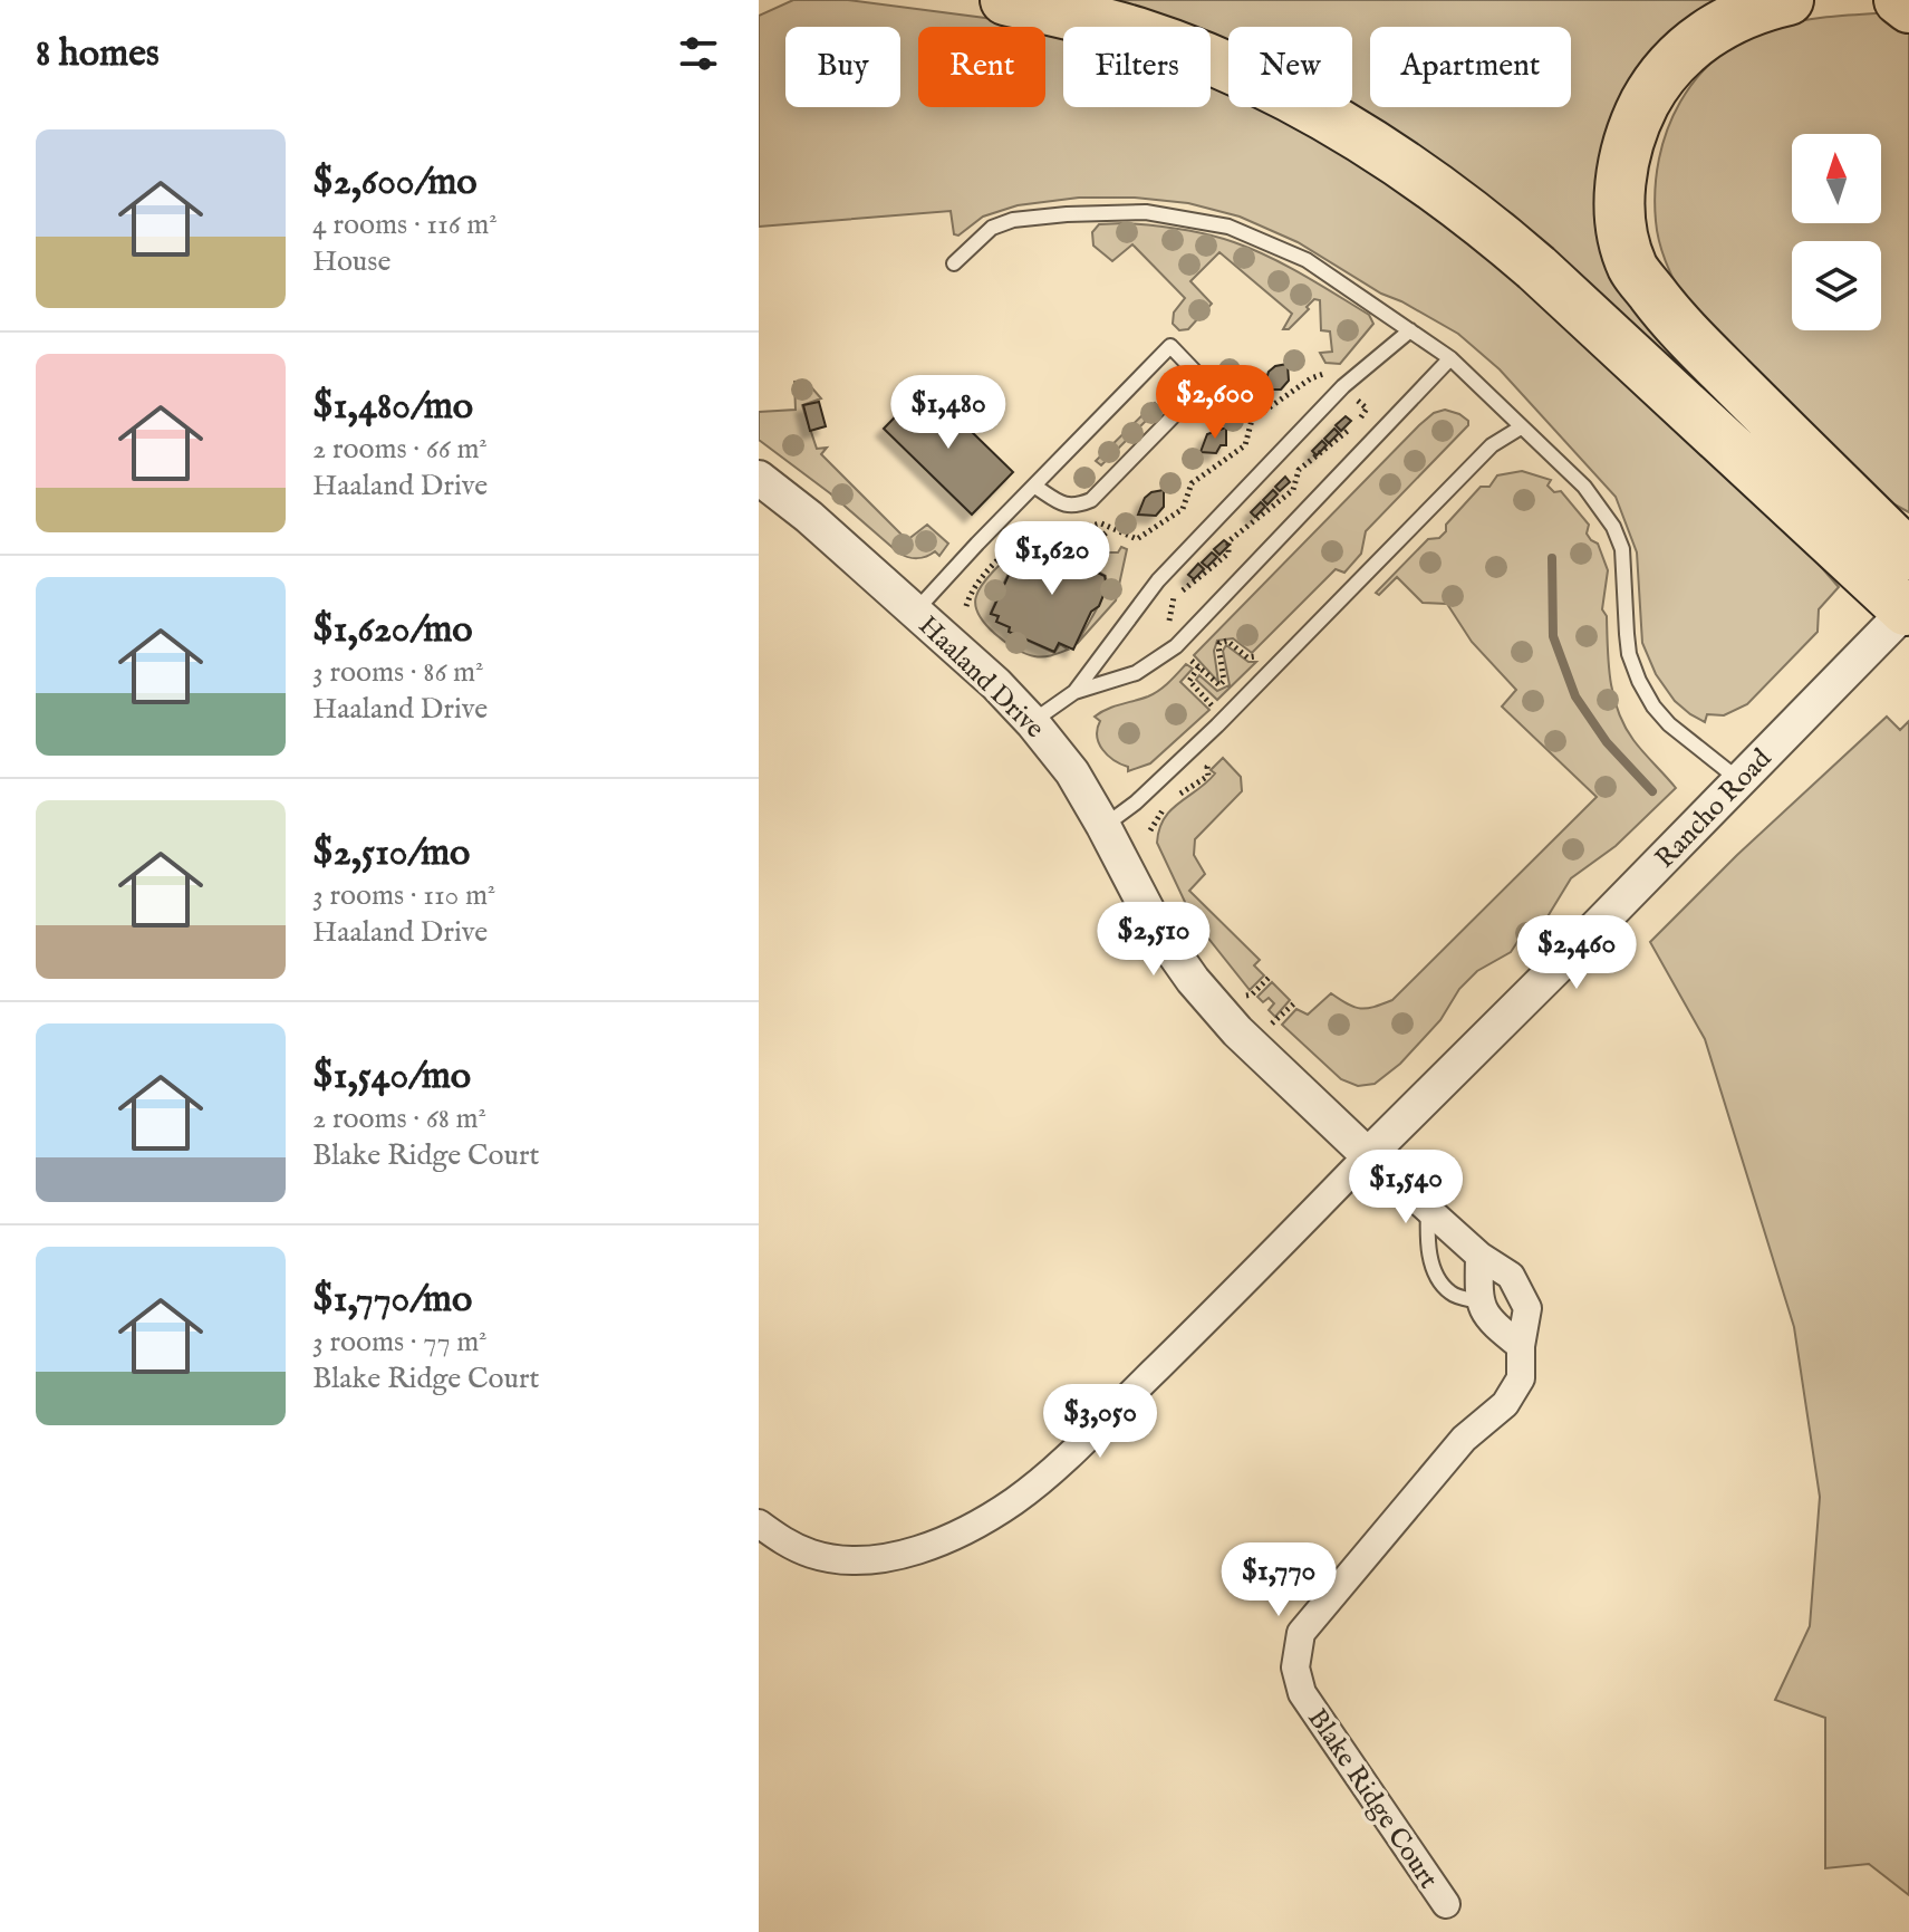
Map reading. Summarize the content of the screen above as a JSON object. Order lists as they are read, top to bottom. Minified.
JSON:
{"streets":{"street":["Haaland Drive","Rancho Road","Blake Ridge Court"]},"crossings":[["Haaland Drive","Rancho Road"],["Haaland Drive","Blake Ridge Court"],["Rancho Road","Blake Ridge Court"]],"north":"top","page":{"heading":"8 homes","chip":["Buy","Rent","Filters","New","Apartment"],"list":[{"name":"$2,600/mo","note":"4 rooms · 116 m² · House"},{"name":"$1,480/mo","note":"2 rooms · 66 m² · Haaland Drive"},{"name":"$1,620/mo","note":"3 rooms · 86 m² · Haaland Drive"},{"name":"$2,510/mo","note":"3 rooms · 110 m² · Haaland Drive"},{"name":"$1,540/mo","note":"2 rooms · 68 m² · Blake Ridge Court"},{"name":"$1,770/mo","note":"3 rooms · 77 m² · Blake Ridge Court"}],"price":["$2,600","$1,480","$1,620","$2,510","$2,460","$1,540","$3,050","$1,770"]}}
